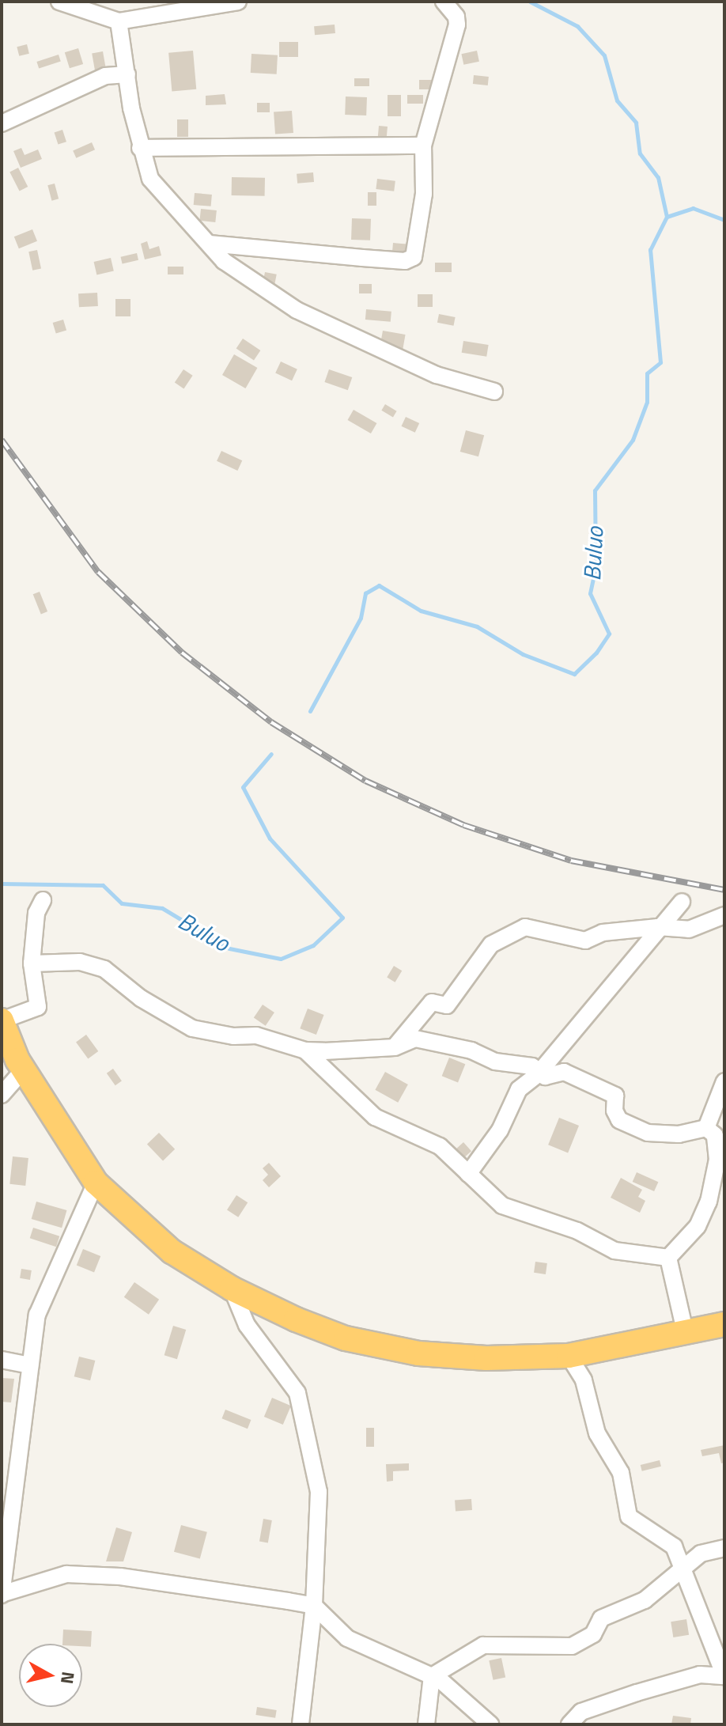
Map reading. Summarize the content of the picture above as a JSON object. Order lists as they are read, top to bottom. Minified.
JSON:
{"water":["Buluo"],"north":"right"}
